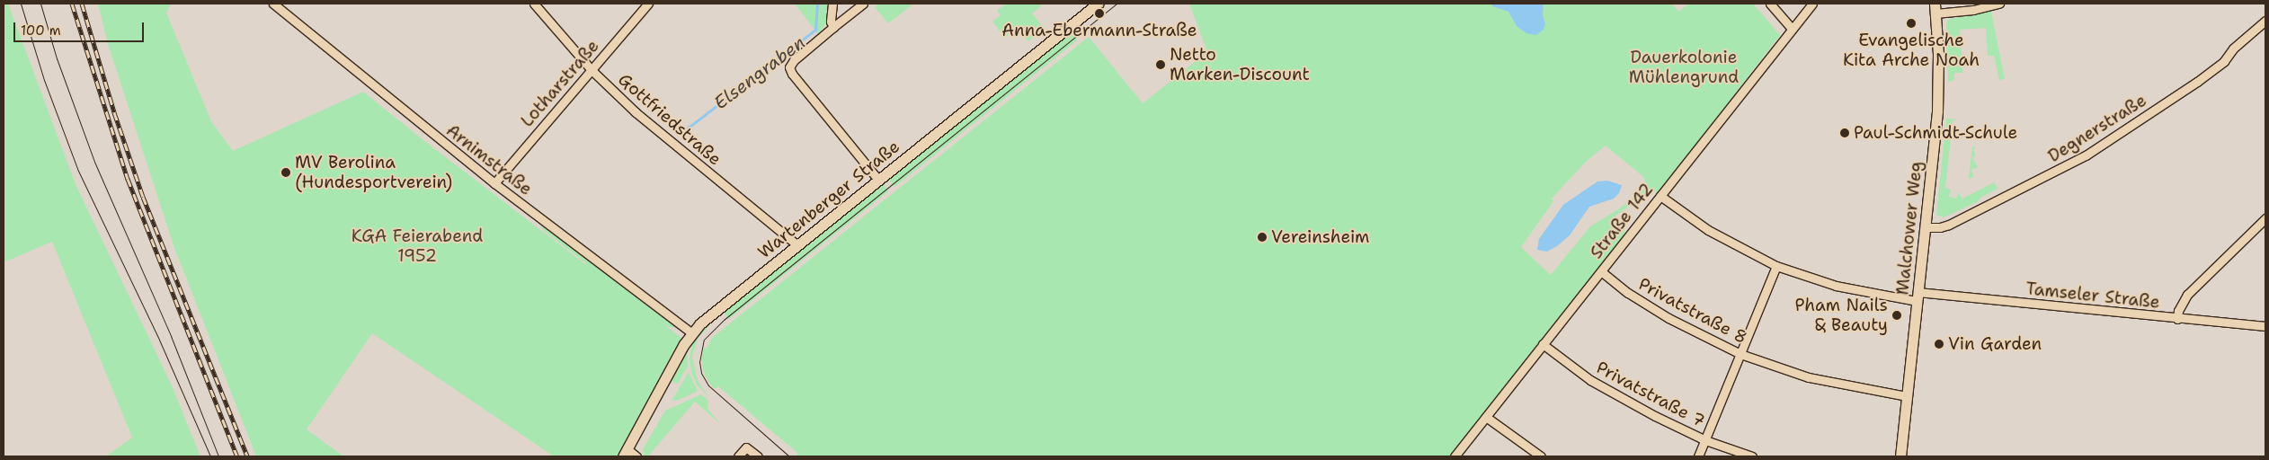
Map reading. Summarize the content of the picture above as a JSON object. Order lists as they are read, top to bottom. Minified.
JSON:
{"streets":{"street":["Lotharstraße","Gottfriedstraße","Degnerstraße","Arnimstraße","Wartenberger Straße","Straße 142","Malchower Weg","Tamseler Straße","Privatstraße 8","Privatstraße 7"]},"crossings":[["Lotharstraße","Gottfriedstraße"],["Lotharstraße","Arnimstraße"],["Gottfriedstraße","Wartenberger Straße"],["Degnerstraße","Malchower Weg"],["Arnimstraße","Wartenberger Straße"],["Straße 142","Tamseler Straße"],["Straße 142","Privatstraße 8"],["Straße 142","Privatstraße 7"],["Malchower Weg","Tamseler Straße"],["Malchower Weg","Privatstraße 8"]],"water":["Elsengraben"],"parks":["Dauerkolonie Mühlengrund","KGA Feierabend 1952"],"places":["Anna-Ebermann-Straße","Evangelische Kita Arche Noah","Netto Marken-Discount","Paul-Schmidt-Schule","MV Berolina (Hundesportverein)","Vereinsheim","Pham Nails & Beauty","Vin Garden"],"scale_bar":"100 m"}
